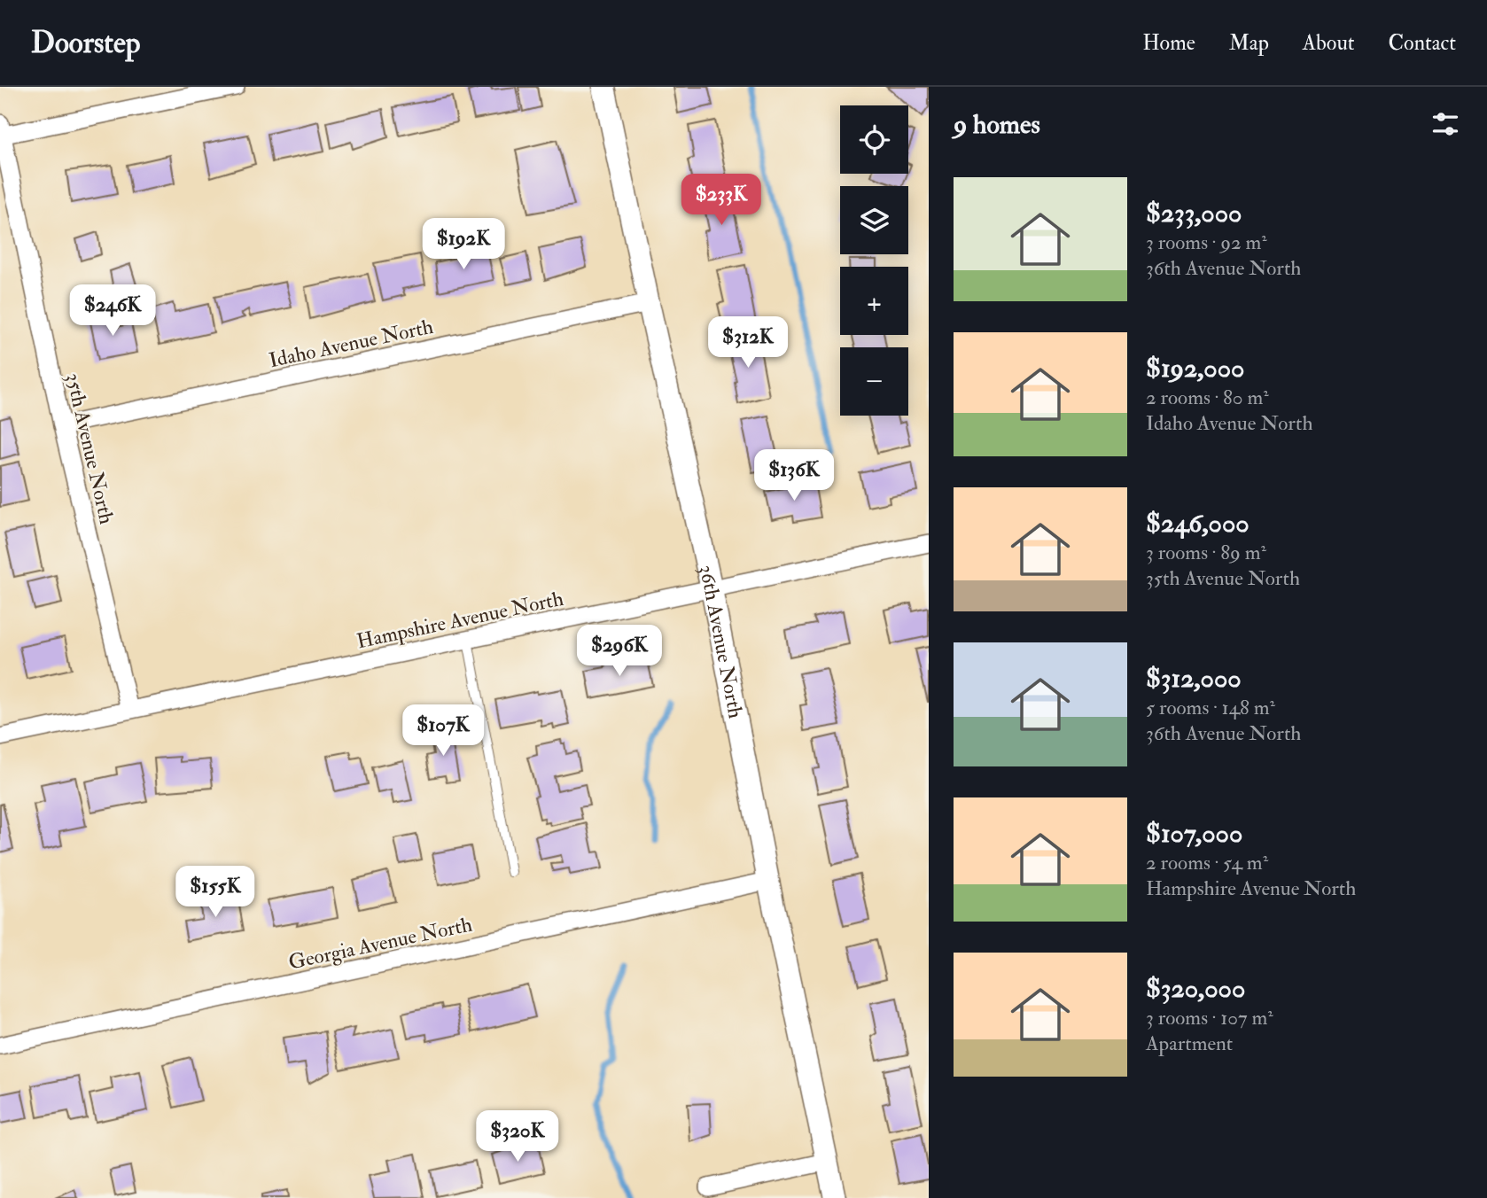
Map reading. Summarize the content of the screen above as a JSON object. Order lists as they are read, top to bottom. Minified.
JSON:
{"streets":{"street":["Idaho Avenue North","35th Avenue North","Hampshire Avenue North","36th Avenue North","Georgia Avenue North"]},"crossings":[["Idaho Avenue North","35th Avenue North"],["Idaho Avenue North","36th Avenue North"],["35th Avenue North","Hampshire Avenue North"],["Hampshire Avenue North","36th Avenue North"],["36th Avenue North","Georgia Avenue North"]],"page":{"header":"Doorstep","nav":["Home","Map","About","Contact"],"heading":"9 homes","map_buttons":["+","−"],"list":[{"name":"$233,000","note":"3 rooms · 92 m² · 36th Avenue North"},{"name":"$192,000","note":"2 rooms · 80 m² · Idaho Avenue North"},{"name":"$246,000","note":"3 rooms · 89 m² · 35th Avenue North"},{"name":"$312,000","note":"5 rooms · 148 m² · 36th Avenue North"},{"name":"$107,000","note":"2 rooms · 54 m² · Hampshire Avenue North"},{"name":"$320,000","note":"3 rooms · 107 m² · Apartment"}],"price":["$233K","$192K","$246K","$312K","$136K","$296K","$107K","$155K","$320K"]}}
